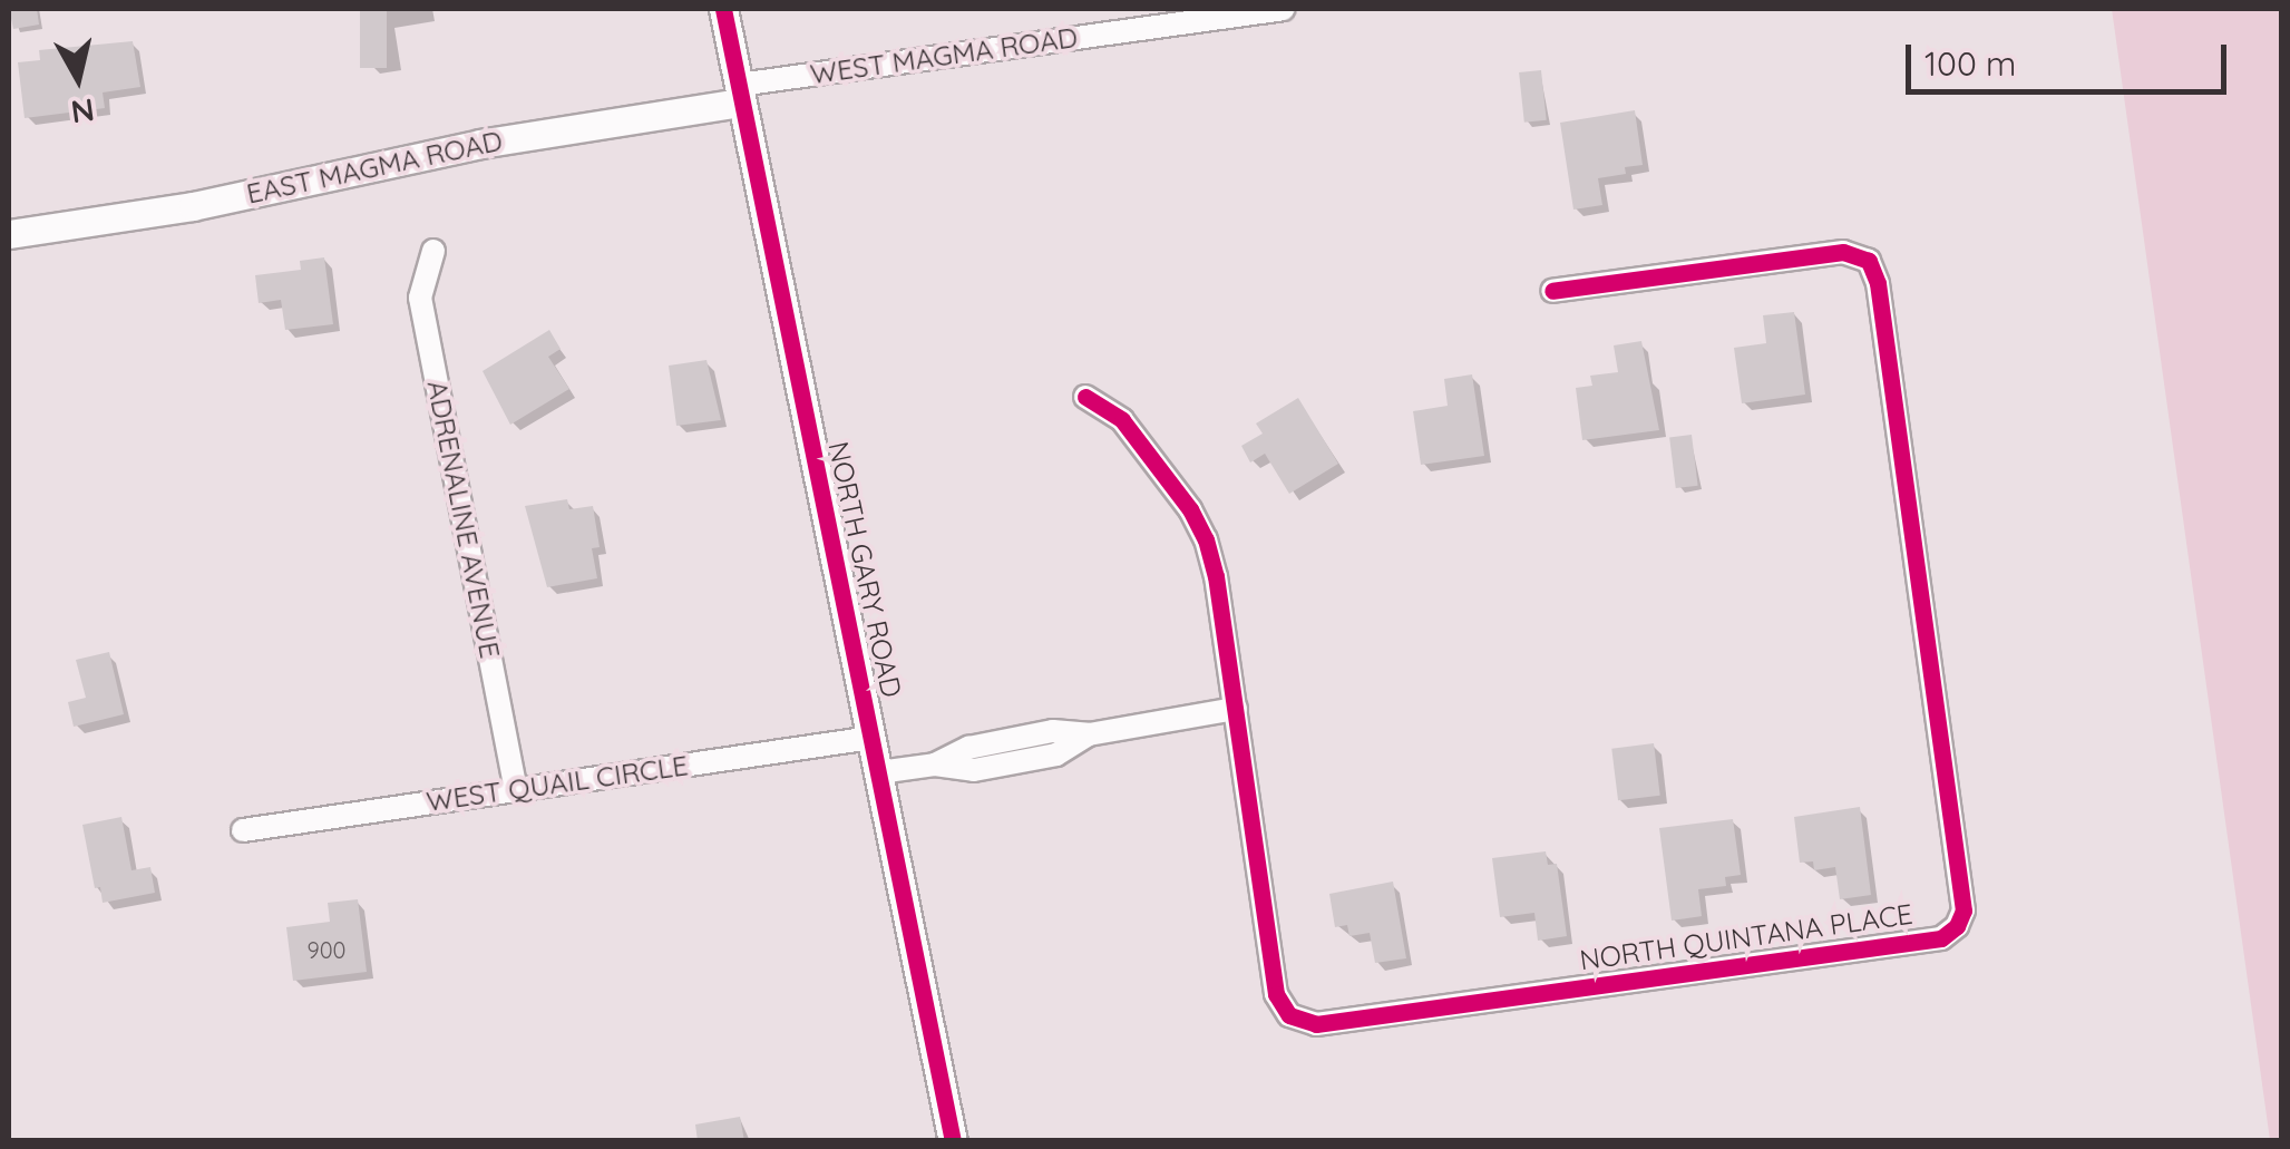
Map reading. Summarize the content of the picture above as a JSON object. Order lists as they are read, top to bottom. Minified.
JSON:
{"streets":{"street":["WEST MAGMA ROAD","EAST MAGMA ROAD","ADRENALINE AVENUE","NORTH GARY ROAD","WEST QUAIL CIRCLE","NORTH QUINTANA PLACE"]},"crossings":[["WEST MAGMA ROAD","EAST MAGMA ROAD"],["WEST MAGMA ROAD","NORTH GARY ROAD"],["EAST MAGMA ROAD","NORTH GARY ROAD"],["ADRENALINE AVENUE","WEST QUAIL CIRCLE"],["NORTH GARY ROAD","WEST QUAIL CIRCLE"]],"house_numbers":["900"],"scale_bar":"100 m","north":"bottom"}
